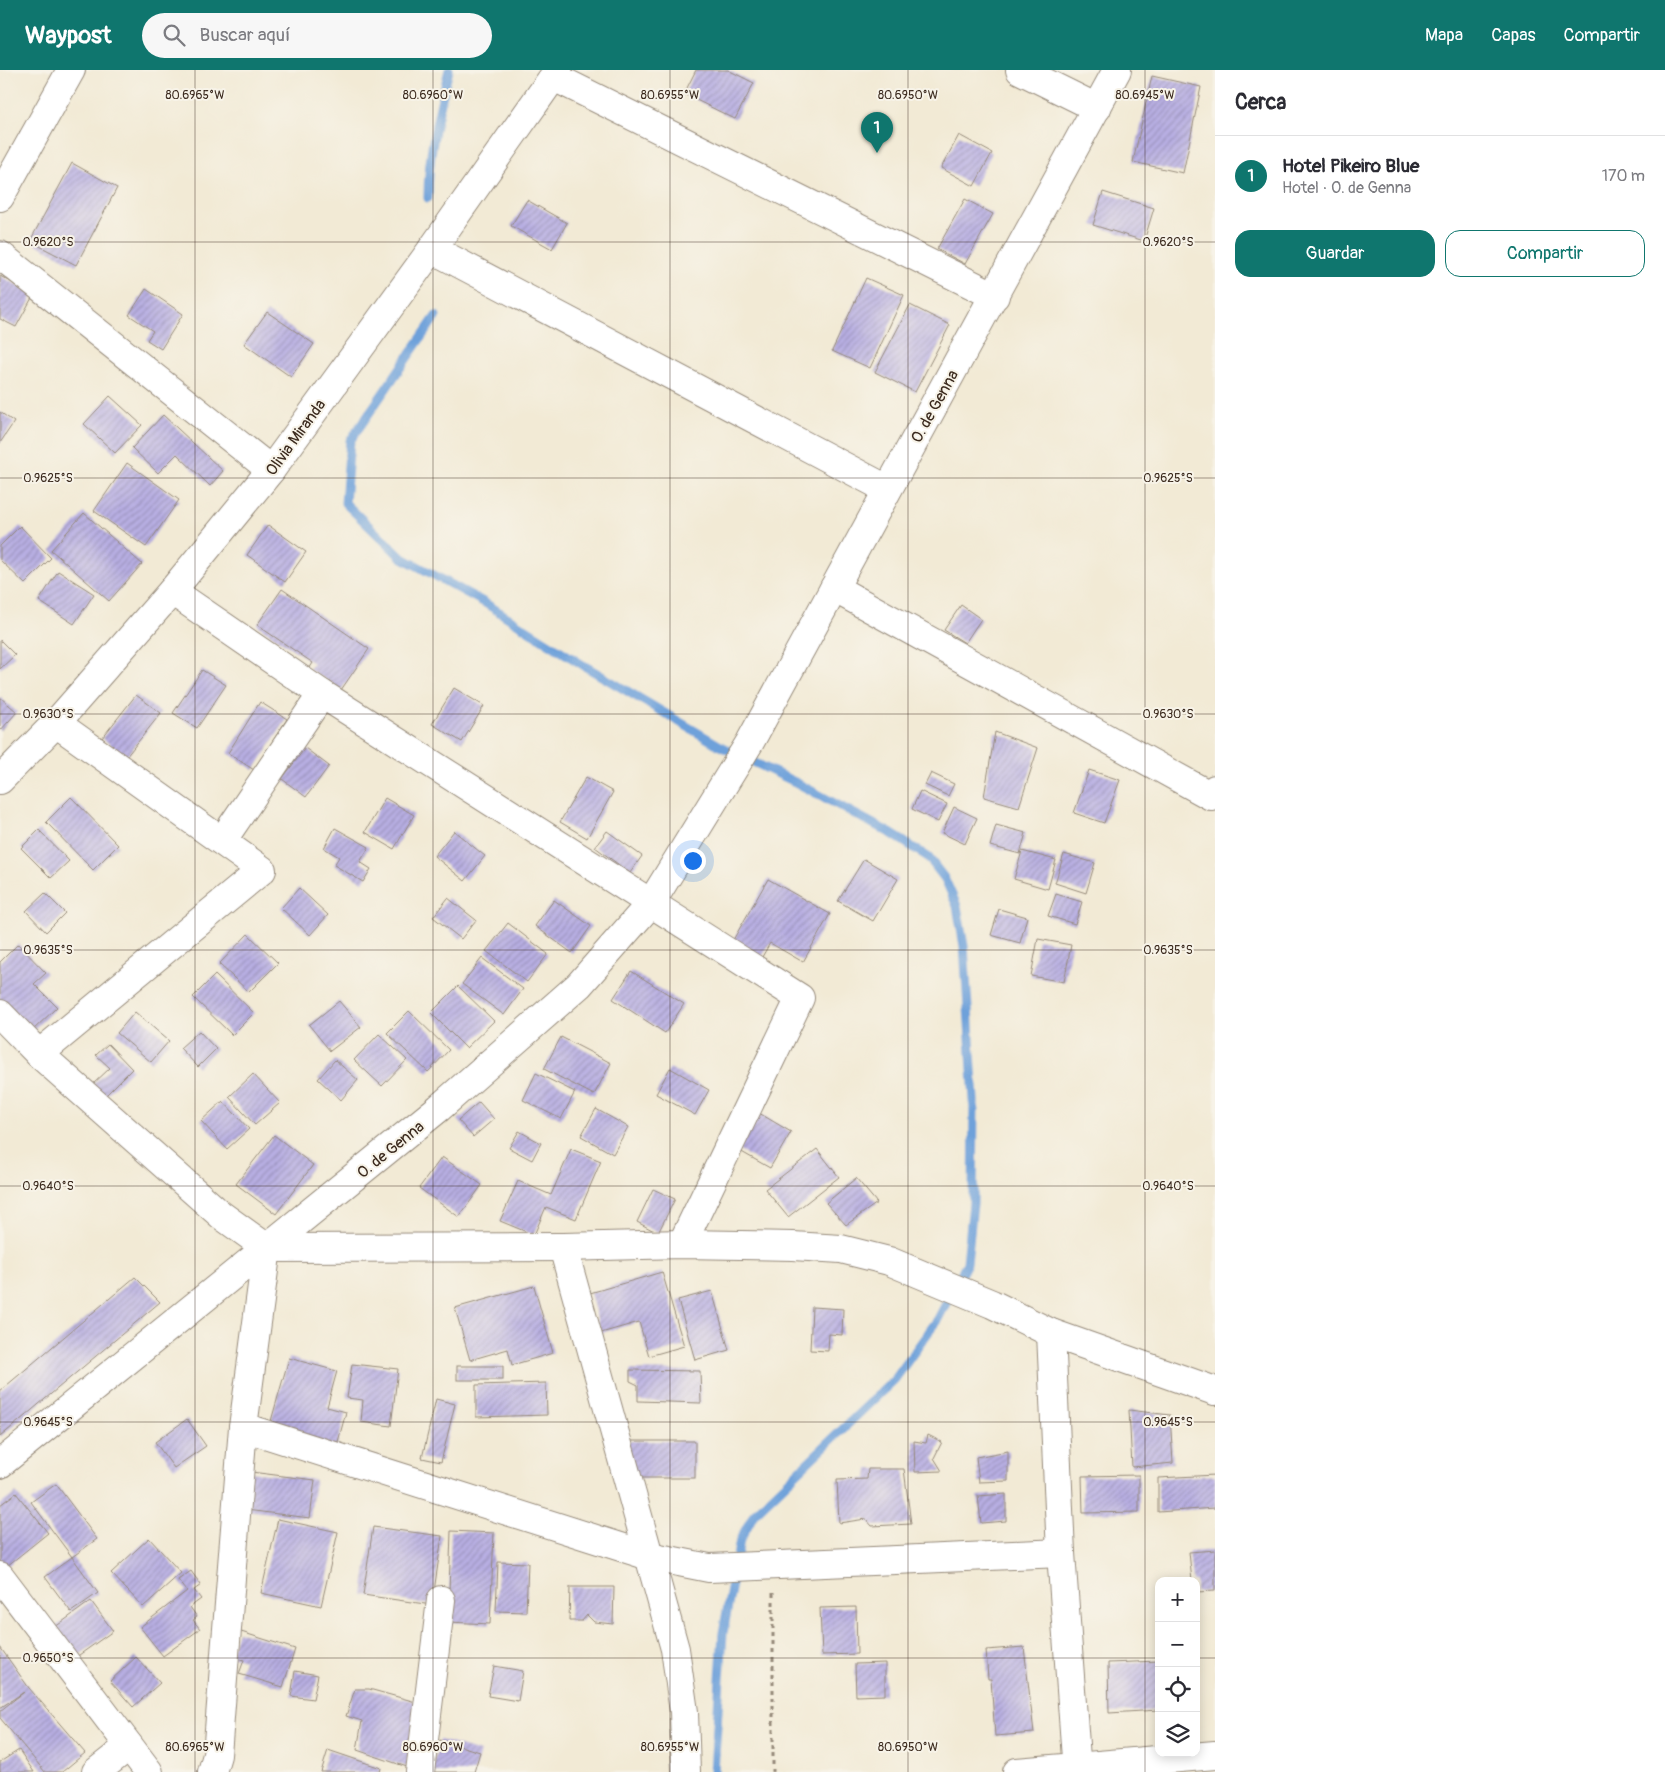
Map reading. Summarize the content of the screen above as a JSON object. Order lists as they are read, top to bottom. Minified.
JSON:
{"streets":{"street":["O. de Genna","Olivia Miranda"]},"page":{"header":"Waypost","search":"Buscar aquí","nav":["Mapa","Capas","Compartir"],"heading":"Cerca","pins":"1","list":[{"mark":"1","name":"Hotel Pikeiro Blue","note":"Hotel · O. de Genna","value":"170 m"}],"buttons":["Guardar","Compartir"],"map_buttons":["+","−"]},"coordinates":["80.6965°W","80.6960°W","80.6955°W","80.6950°W","80.6945°W","0.9620°S","0.9625°S","0.9630°S","0.9635°S","0.9640°S","0.9645°S","0.9650°S"]}
